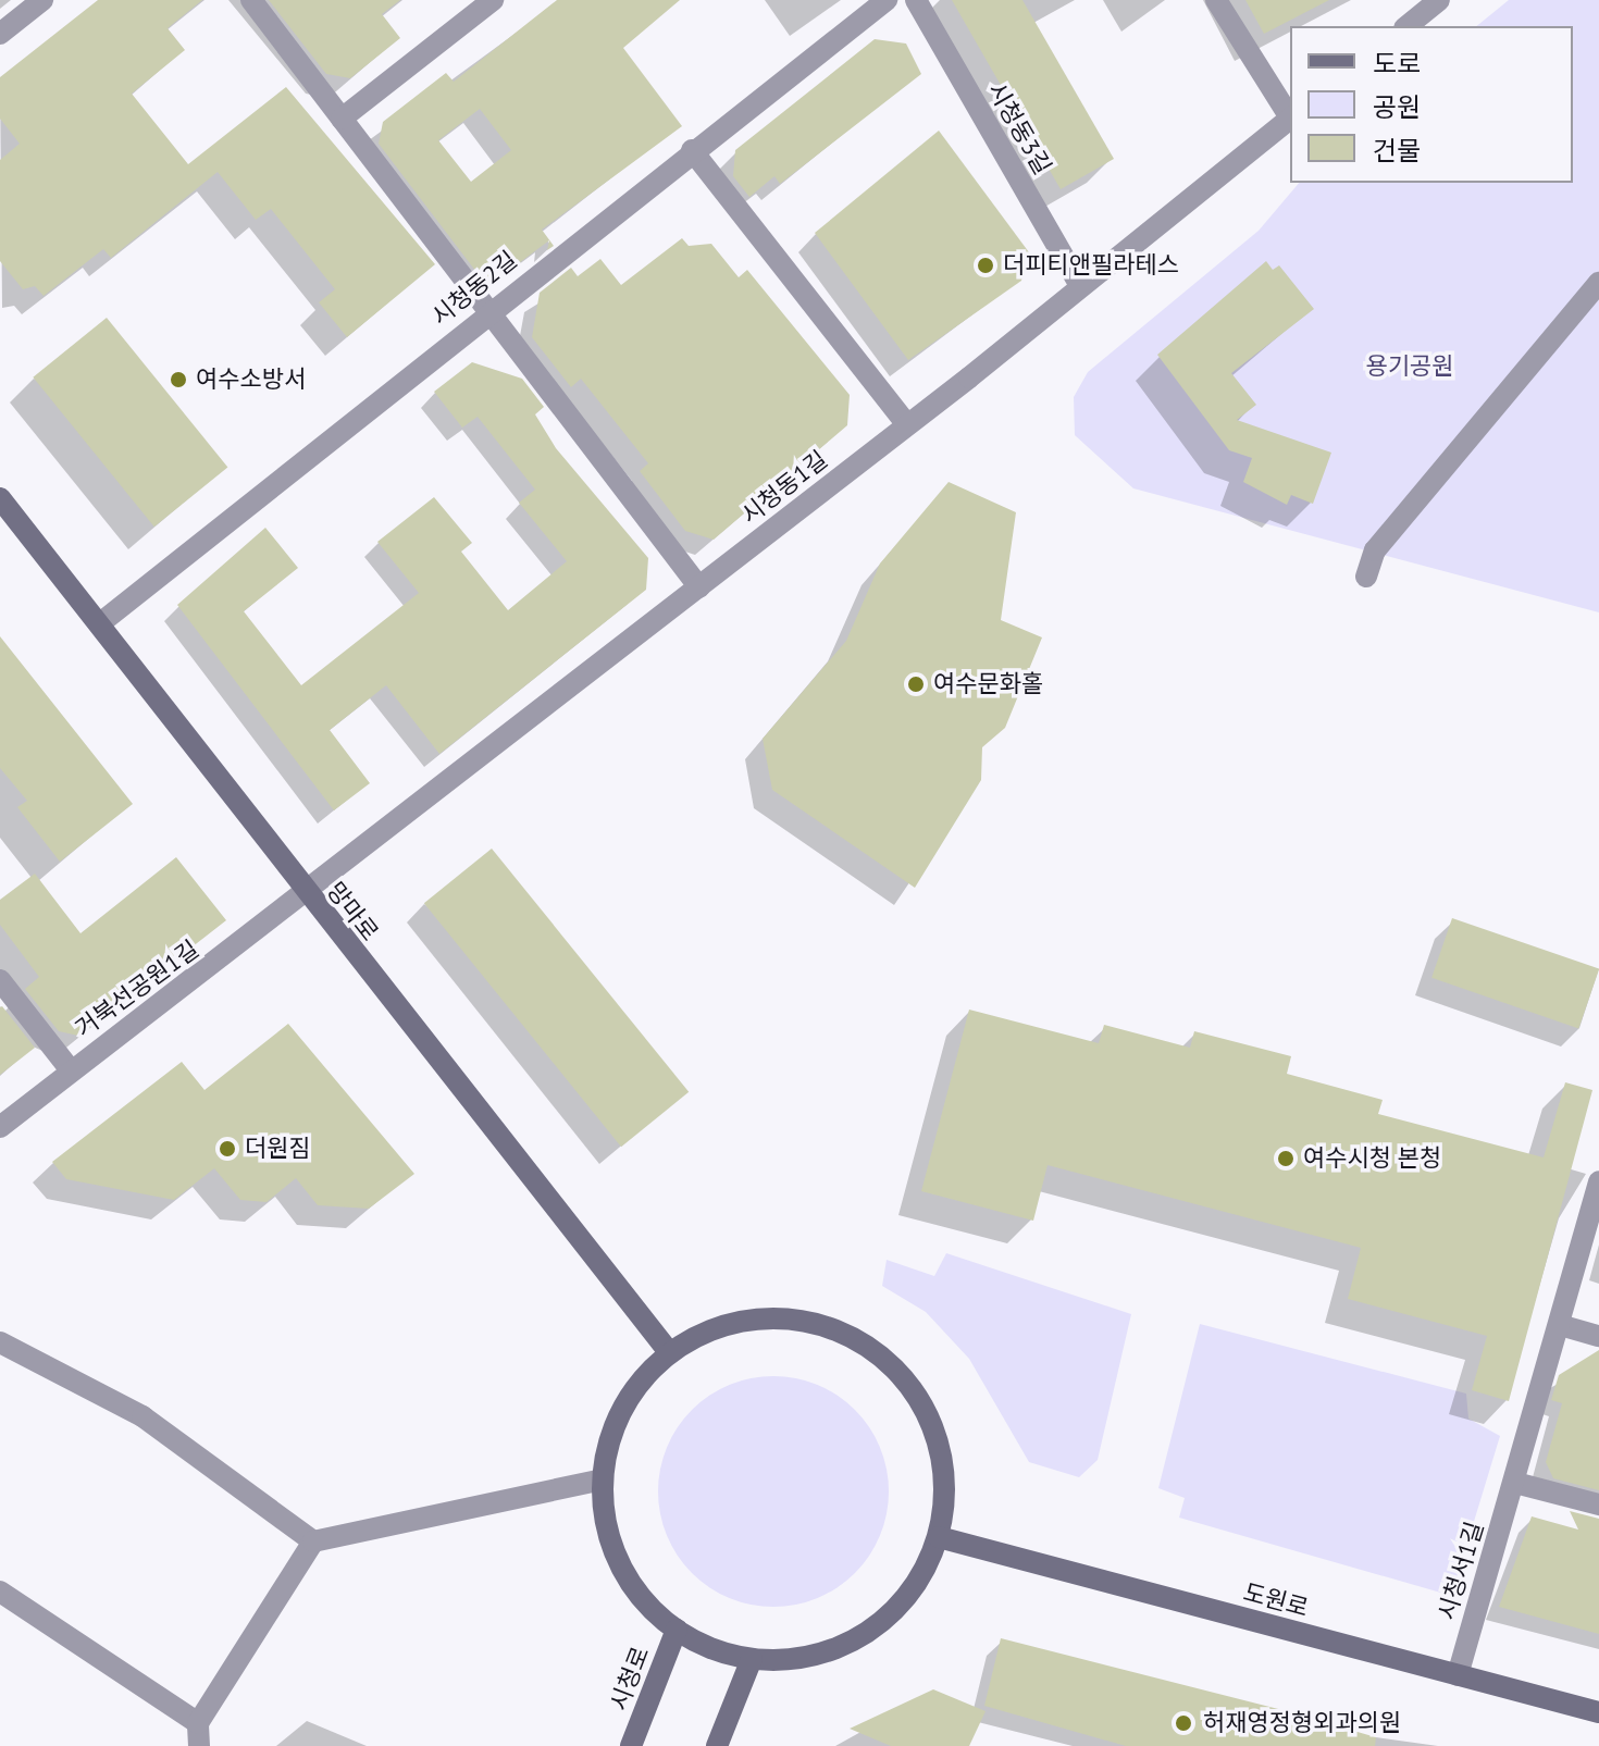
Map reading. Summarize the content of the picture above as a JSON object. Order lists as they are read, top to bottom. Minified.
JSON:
{"streets":{"street":["시청동3길","시청동2길","시청동1길","망마로","거북선공원1길","시청서1길","도원로","시청로"]},"crossings":[["시청동3길","시청동1길"],["시청동2길","망마로"],["시청동1길","망마로"],["시청동1길","거북선공원1길"],["망마로","거북선공원1길"],["시청서1길","도원로"]],"parks":["용기공원"],"places":["더피티앤필라테스","여수소방서","여수문화홀","더원짐","여수시청 본청","허재영정형외과의원"],"legend":["도로","공원","건물"]}
